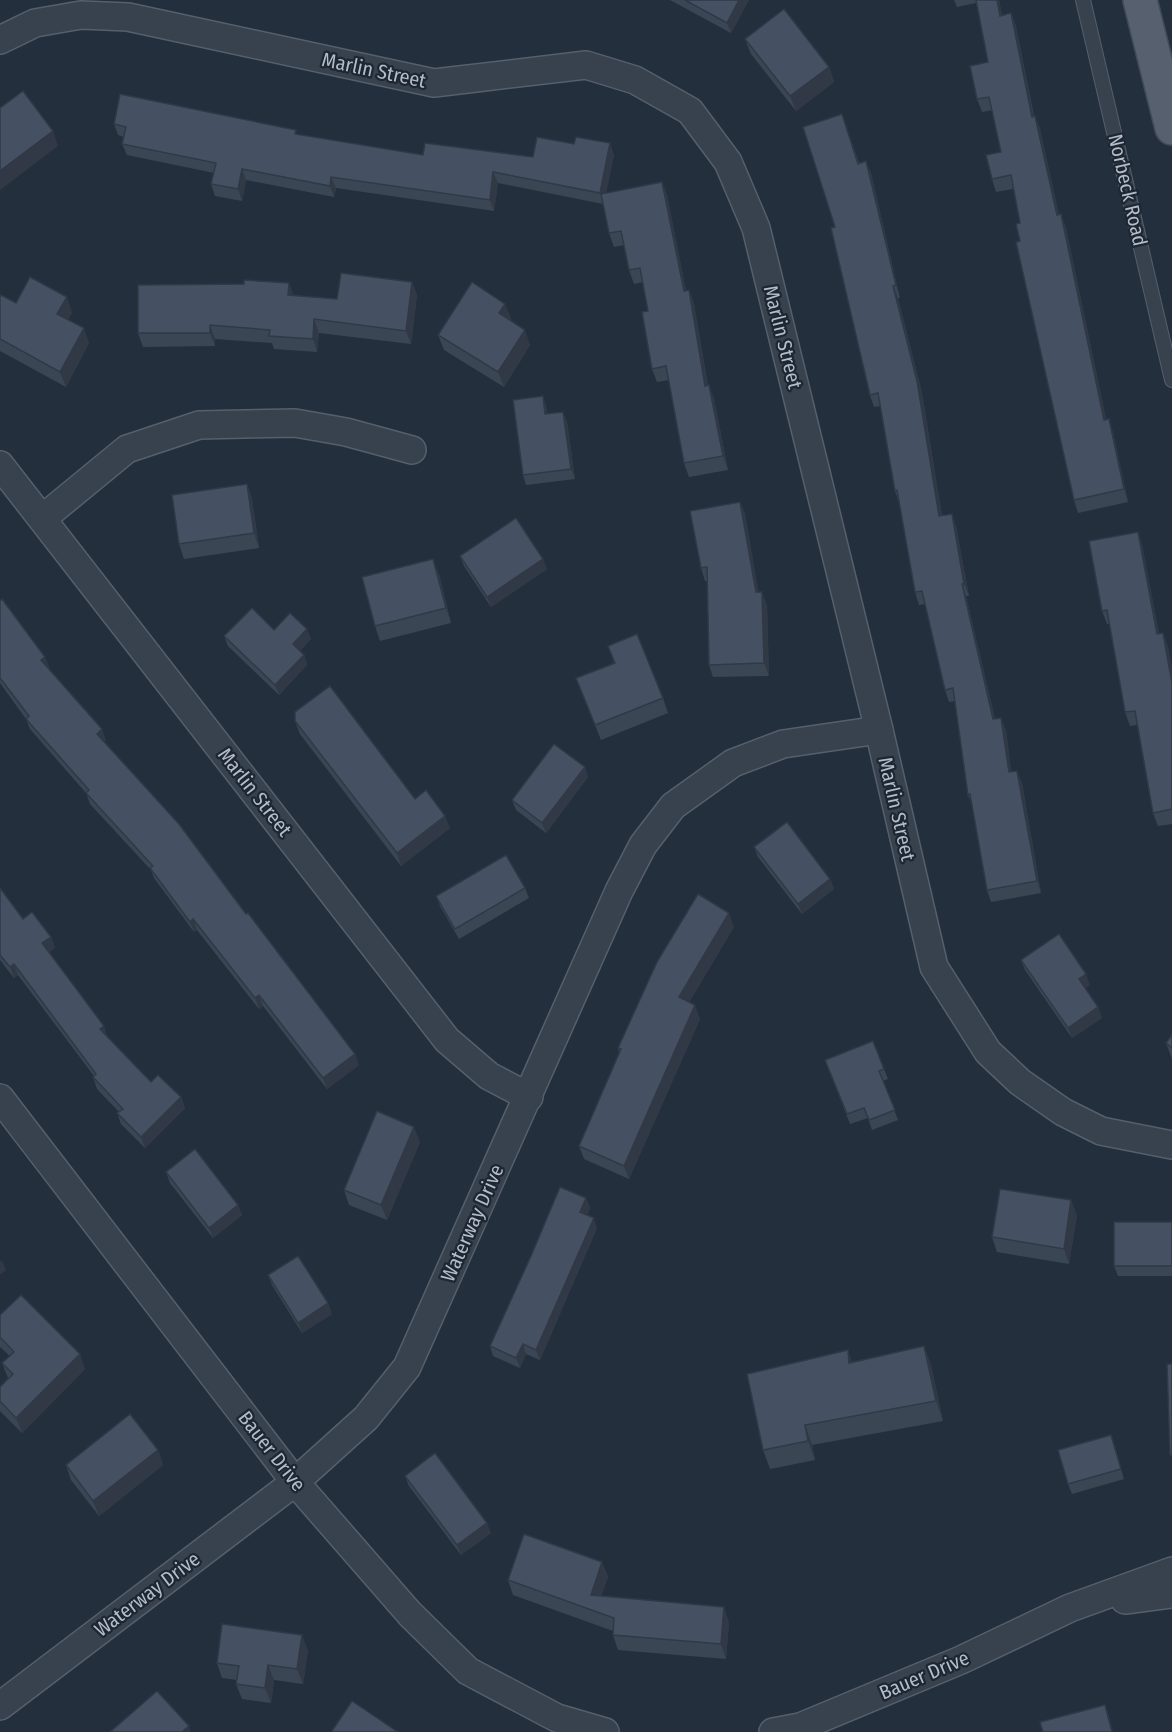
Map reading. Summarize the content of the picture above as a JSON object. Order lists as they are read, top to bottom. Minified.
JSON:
{"streets":{"street":["Marlin Street","Waterway Drive","Bauer Drive"],"lane":["Norbeck Road"]},"crossings":[["Marlin Street","Waterway Drive"],["Waterway Drive","Bauer Drive"]]}
